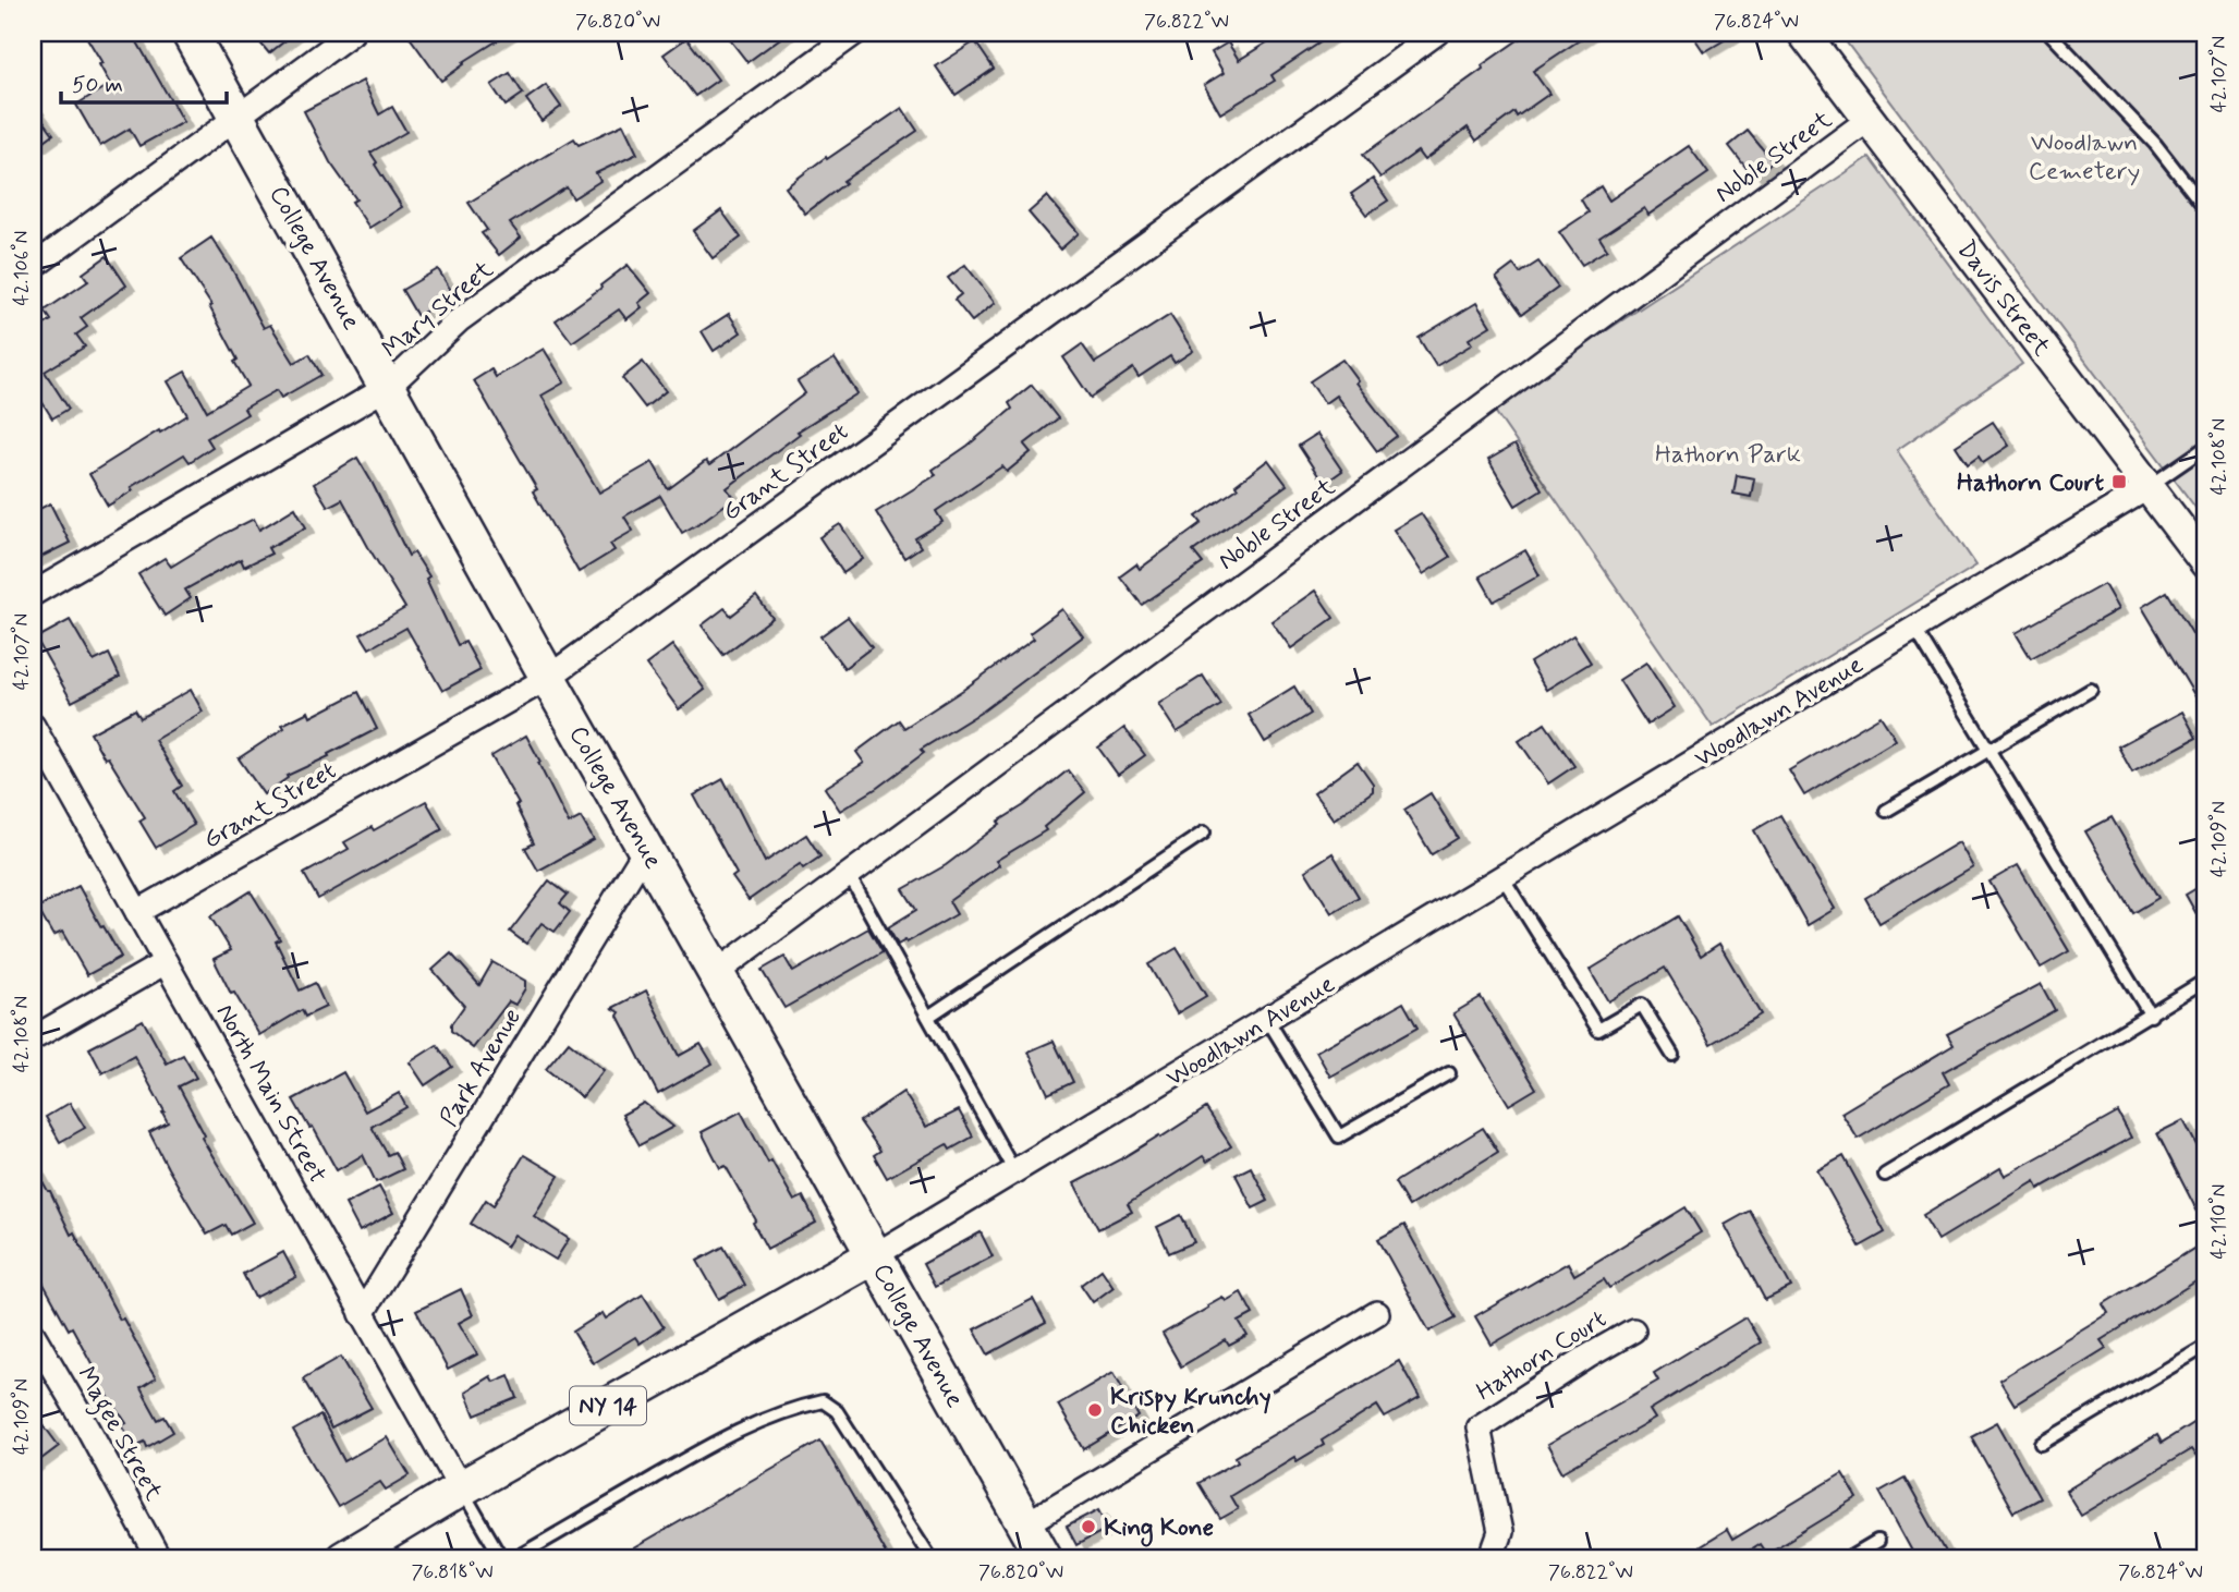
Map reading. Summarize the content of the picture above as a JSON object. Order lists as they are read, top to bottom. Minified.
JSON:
{"streets":{"main road":["College Avenue","Woodlawn Avenue","NY 14"],"street":["Noble Street","Davis Street","Mary Street","Grant Street","Park Avenue","North Main Street","Hathorn Court","Magee Street"]},"crossings":[["Noble Street","College Avenue"],["Noble Street","Davis Street"],["College Avenue","Mary Street"],["College Avenue","Grant Street"],["College Avenue","Woodlawn Avenue"],["College Avenue","Park Avenue"],["Davis Street","Woodlawn Avenue"],["Grant Street","North Main Street"],["Woodlawn Avenue","North Main Street"],["Park Avenue","North Main Street"]],"parks":["Woodlawn Cemetery","Hathorn Park"],"places":{"transit":["Hathorn Court"],"other":["Krispy Krunchy Chicken","King Kone"]},"scale_bar":"50 m","coordinates":["76.820°W","76.822°W","76.824°W","42.107°N","42.106°N","42.108°N","42.109°N","42.110°N","76.818°W"]}
